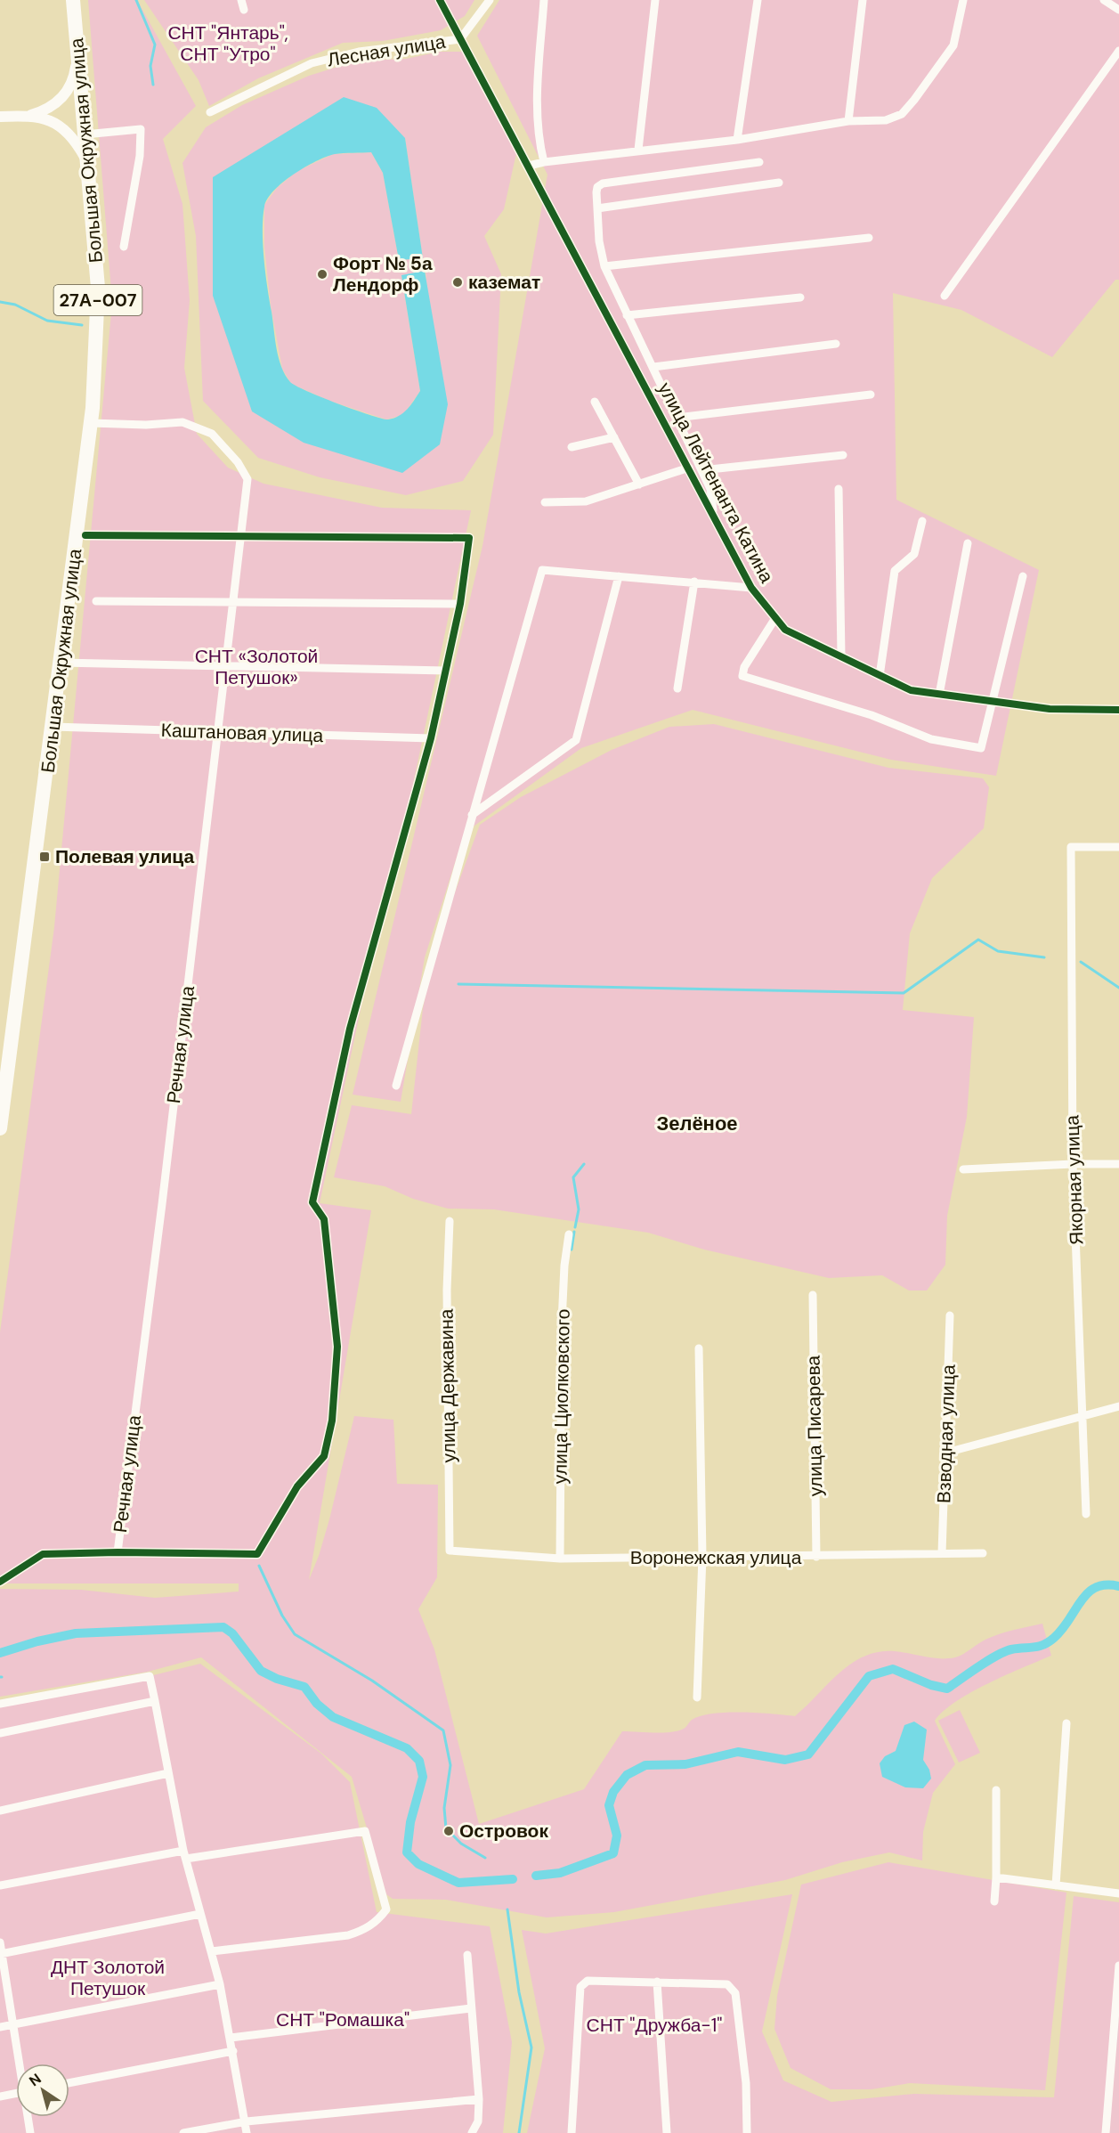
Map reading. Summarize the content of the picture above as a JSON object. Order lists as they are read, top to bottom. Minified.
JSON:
{"streets":{"highway":["Большая Окружная улица","27А-007"],"street":["Лесная улица","улица Лейтенанта Катина","Каштановая улица","Речная улица","Якорная улица","улица Державина","улица Циолковского","улица Писарева","Взводная улица","Воронежская улица"]},"crossings":[["Лесная улица","улица Лейтенанта Катина"],["Большая Окружная улица","Каштановая улица"],["Большая Окружная улица","Речная улица"],["Каштановая улица","Речная улица"],["улица Державина","Воронежская улица"],["улица Циолковского","Воронежская улица"],["улица Писарева","Воронежская улица"],["Взводная улица","Воронежская улица"]],"districts":["Зелёное"],"parks":["СНТ \"Янтарь\", СНТ \"Утро\"","СНТ «Золотой Петушок»","ДНТ Золотой Петушок","СНТ \"Ромашка\"","СНТ \"Дружба-1\""],"places":{"other":["Форт № 5а Лендорф","каземат","Островок"],"transit":["Полевая улица"]},"north":"top left"}
